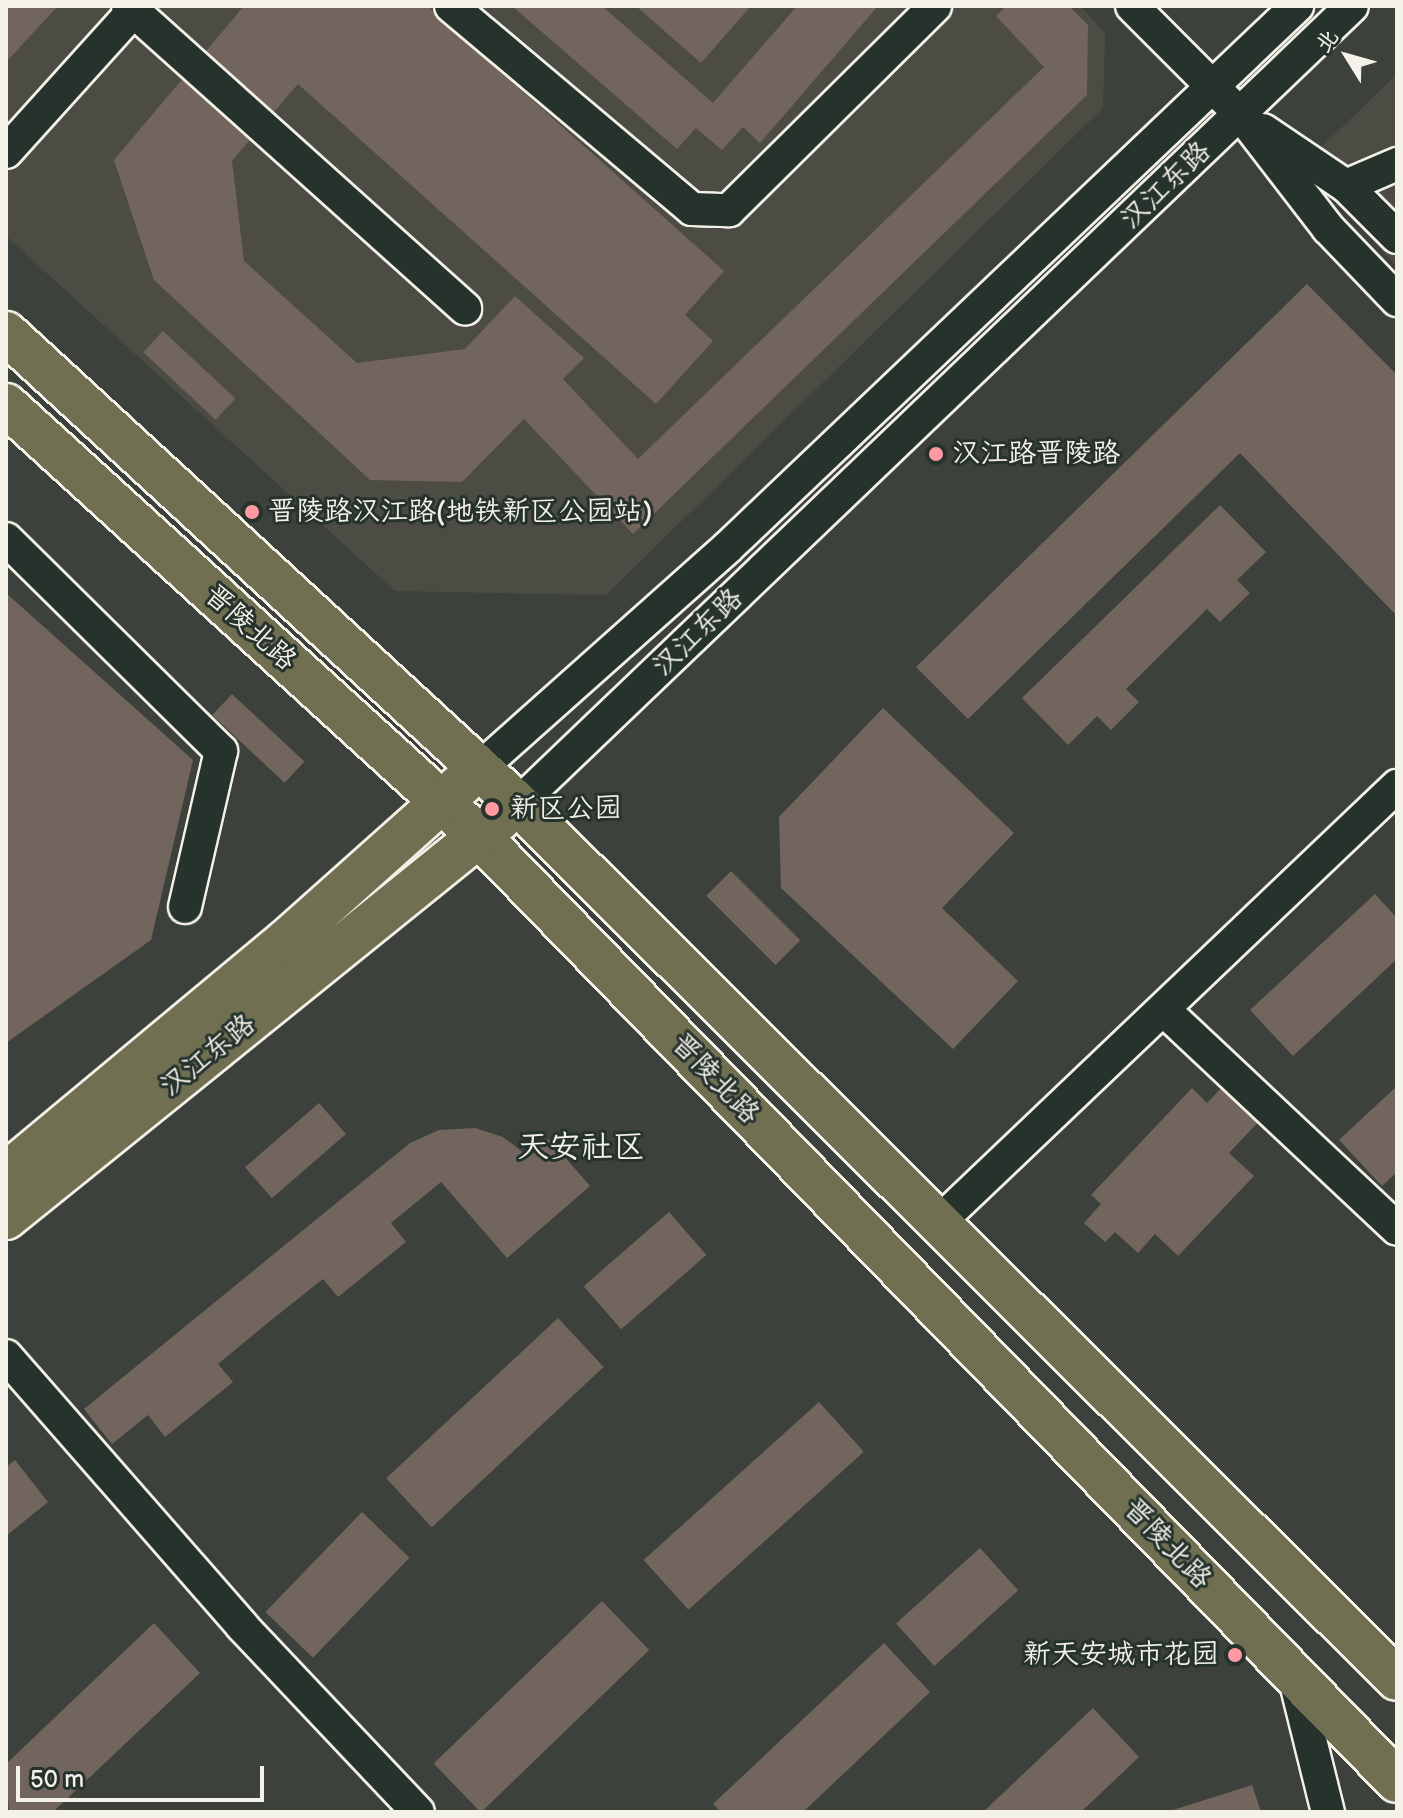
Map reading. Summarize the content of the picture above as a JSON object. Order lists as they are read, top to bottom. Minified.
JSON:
{"streets":{"main road":["汉江东路","晋陵北路"]},"crossings":[["汉江东路","晋陵北路"]],"districts":["天安社区"],"places":["汉江路晋陵路","晋陵路汉江路(地铁新区公园站)","新区公园","新天安城市花园"],"scale_bar":"50 m","north":"top left"}
